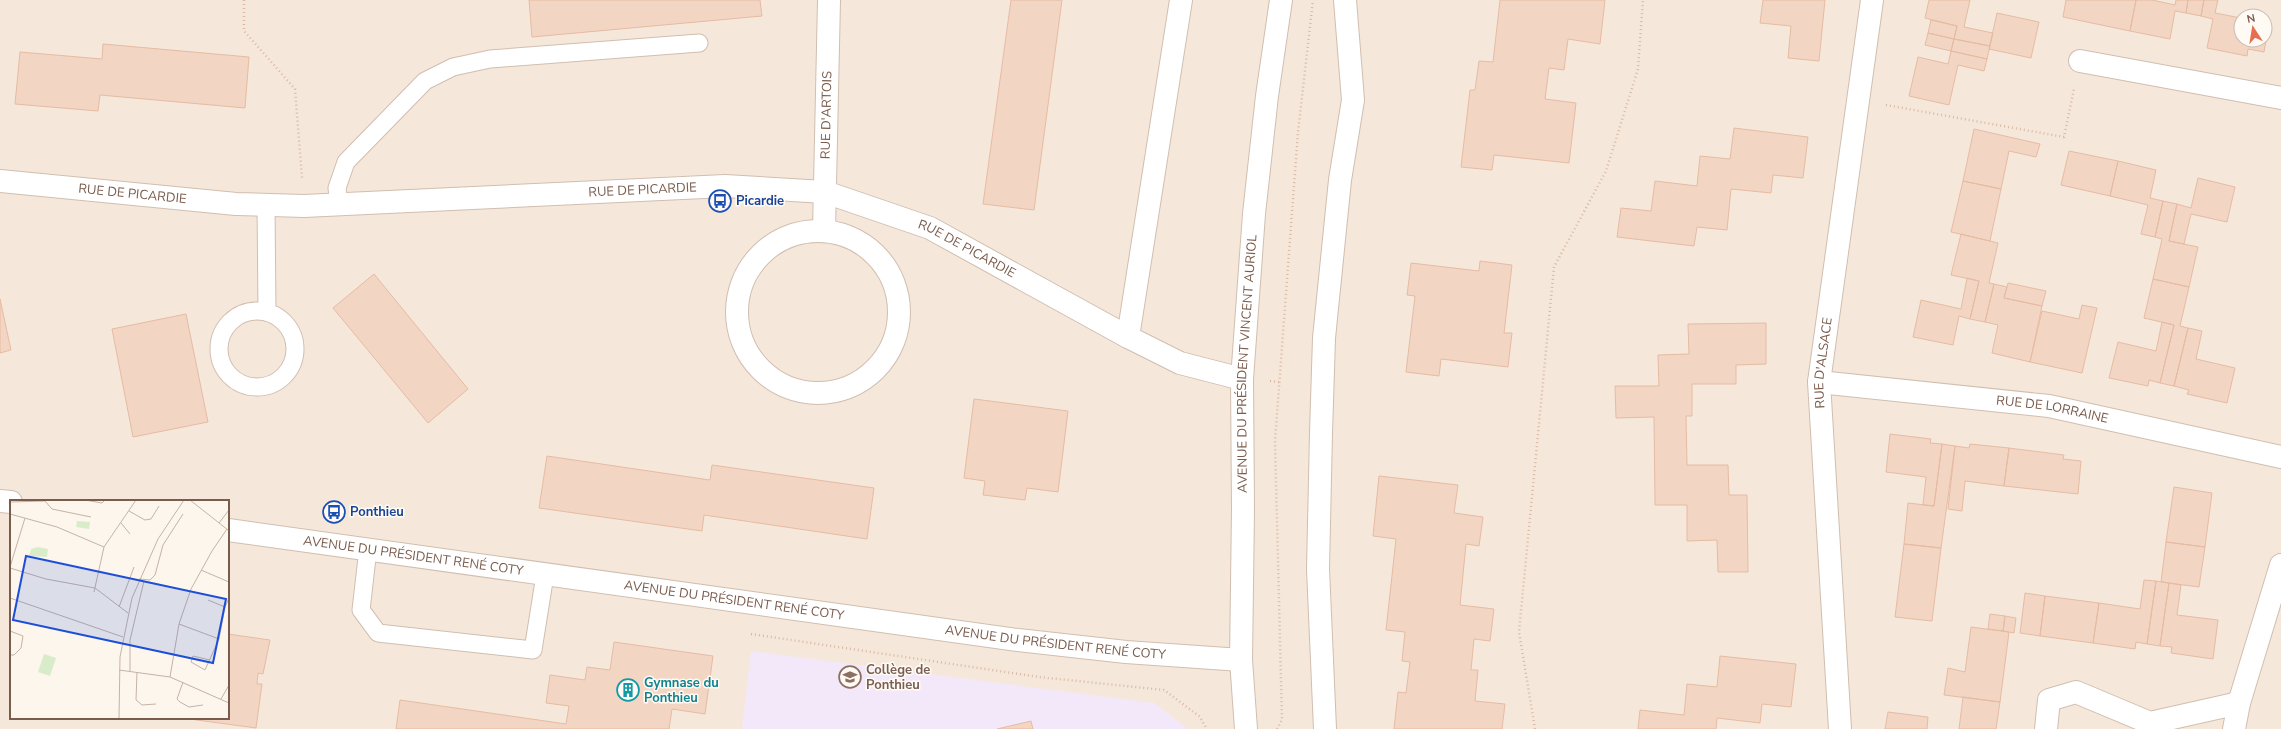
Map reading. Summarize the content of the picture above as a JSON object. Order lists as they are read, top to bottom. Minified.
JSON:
{"streets":{"street":["RUE D'ARTOIS","RUE DE PICARDIE","RUE D'ALSACE","AVENUE DU PRÉSIDENT VINCENT AURIOL","RUE DE LORRAINE","AVENUE DU PRÉSIDENT RENÉ COTY"]},"crossings":[["RUE D'ARTOIS","RUE DE PICARDIE"],["RUE DE PICARDIE","AVENUE DU PRÉSIDENT VINCENT AURIOL"],["RUE D'ALSACE","RUE DE LORRAINE"],["AVENUE DU PRÉSIDENT VINCENT AURIOL","AVENUE DU PRÉSIDENT RENÉ COTY"]],"places":{"bus stop":["Picardie","Ponthieu"],"school or university":["Collège de Ponthieu"],"building":["Gymnase du Ponthieu"]},"north":"top"}
